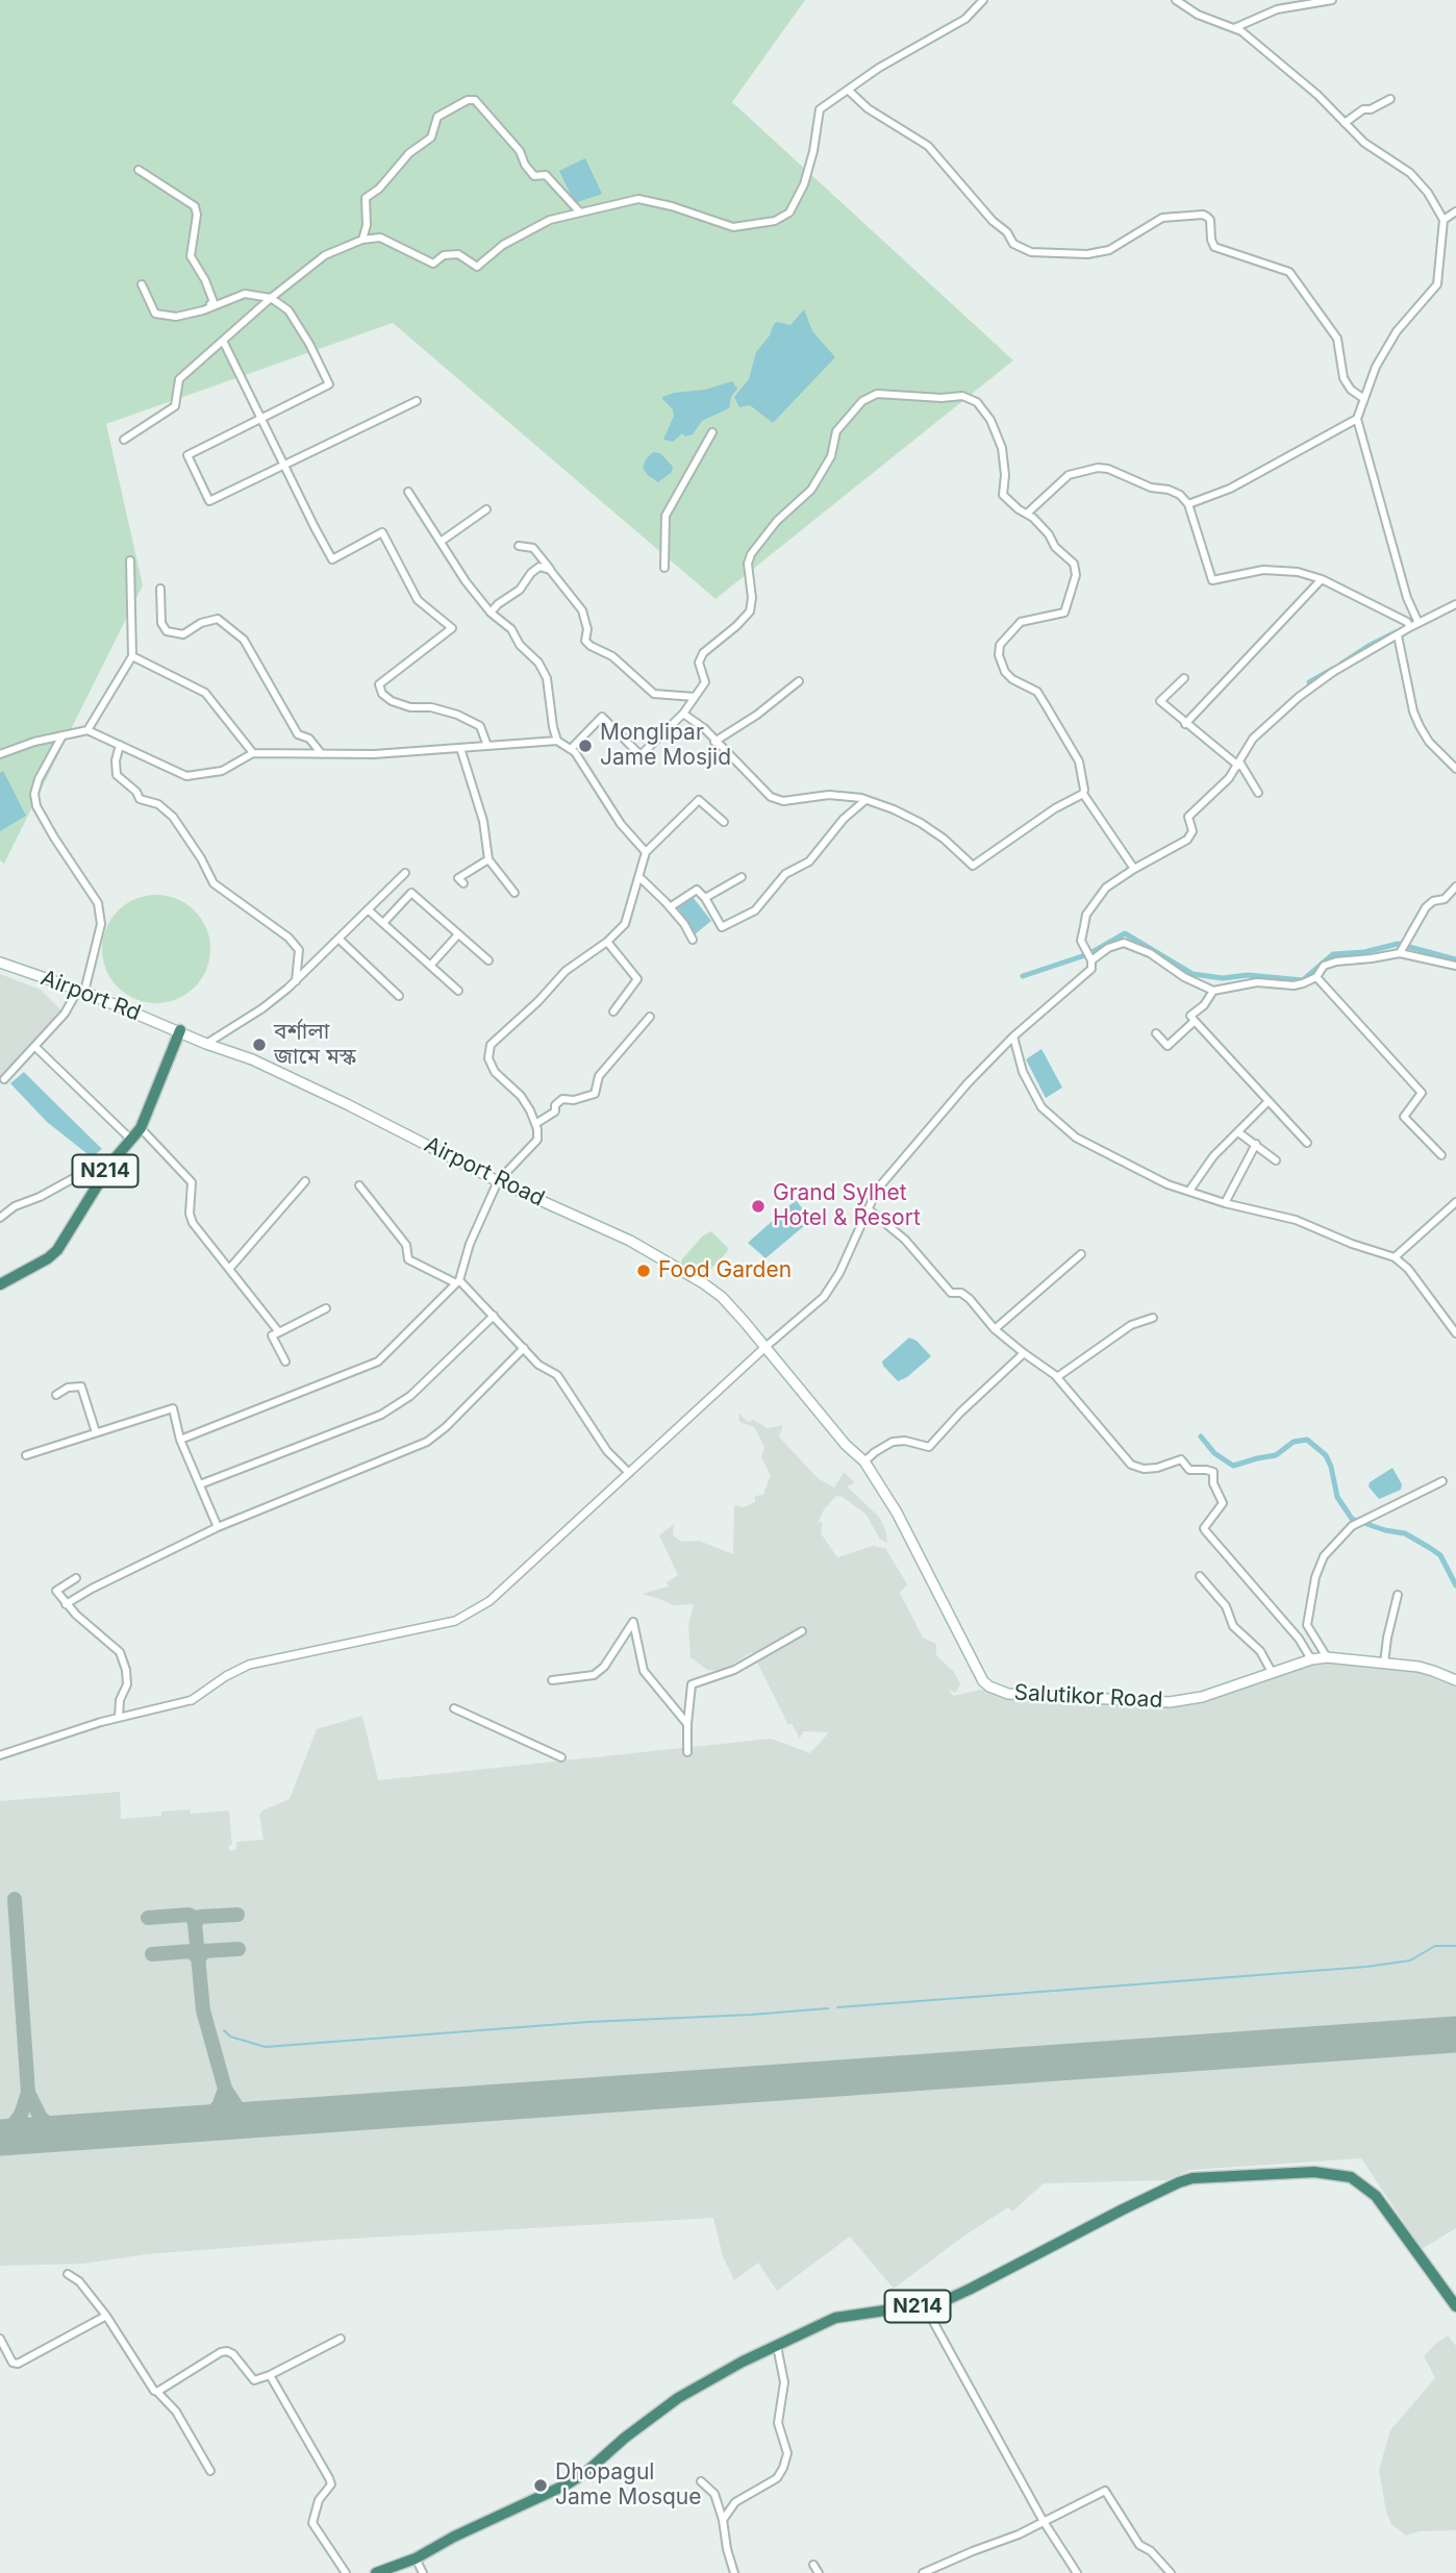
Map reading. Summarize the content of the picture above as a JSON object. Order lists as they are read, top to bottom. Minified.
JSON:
{"streets":{"highway":["N214"],"main road":["Airport Rd","Airport Road","Salutikor Road"]},"crossings":[["Airport Rd","N214"],["Airport Rd","Airport Road"],["N214","Airport Road"],["Airport Road","Salutikor Road"]],"places":["Monglipar Jame Mosjid","বর্শালা জামে মস্ক","Grand Sylhet Hotel & Resort","Food Garden","Dhopagul Jame Mosque"]}
